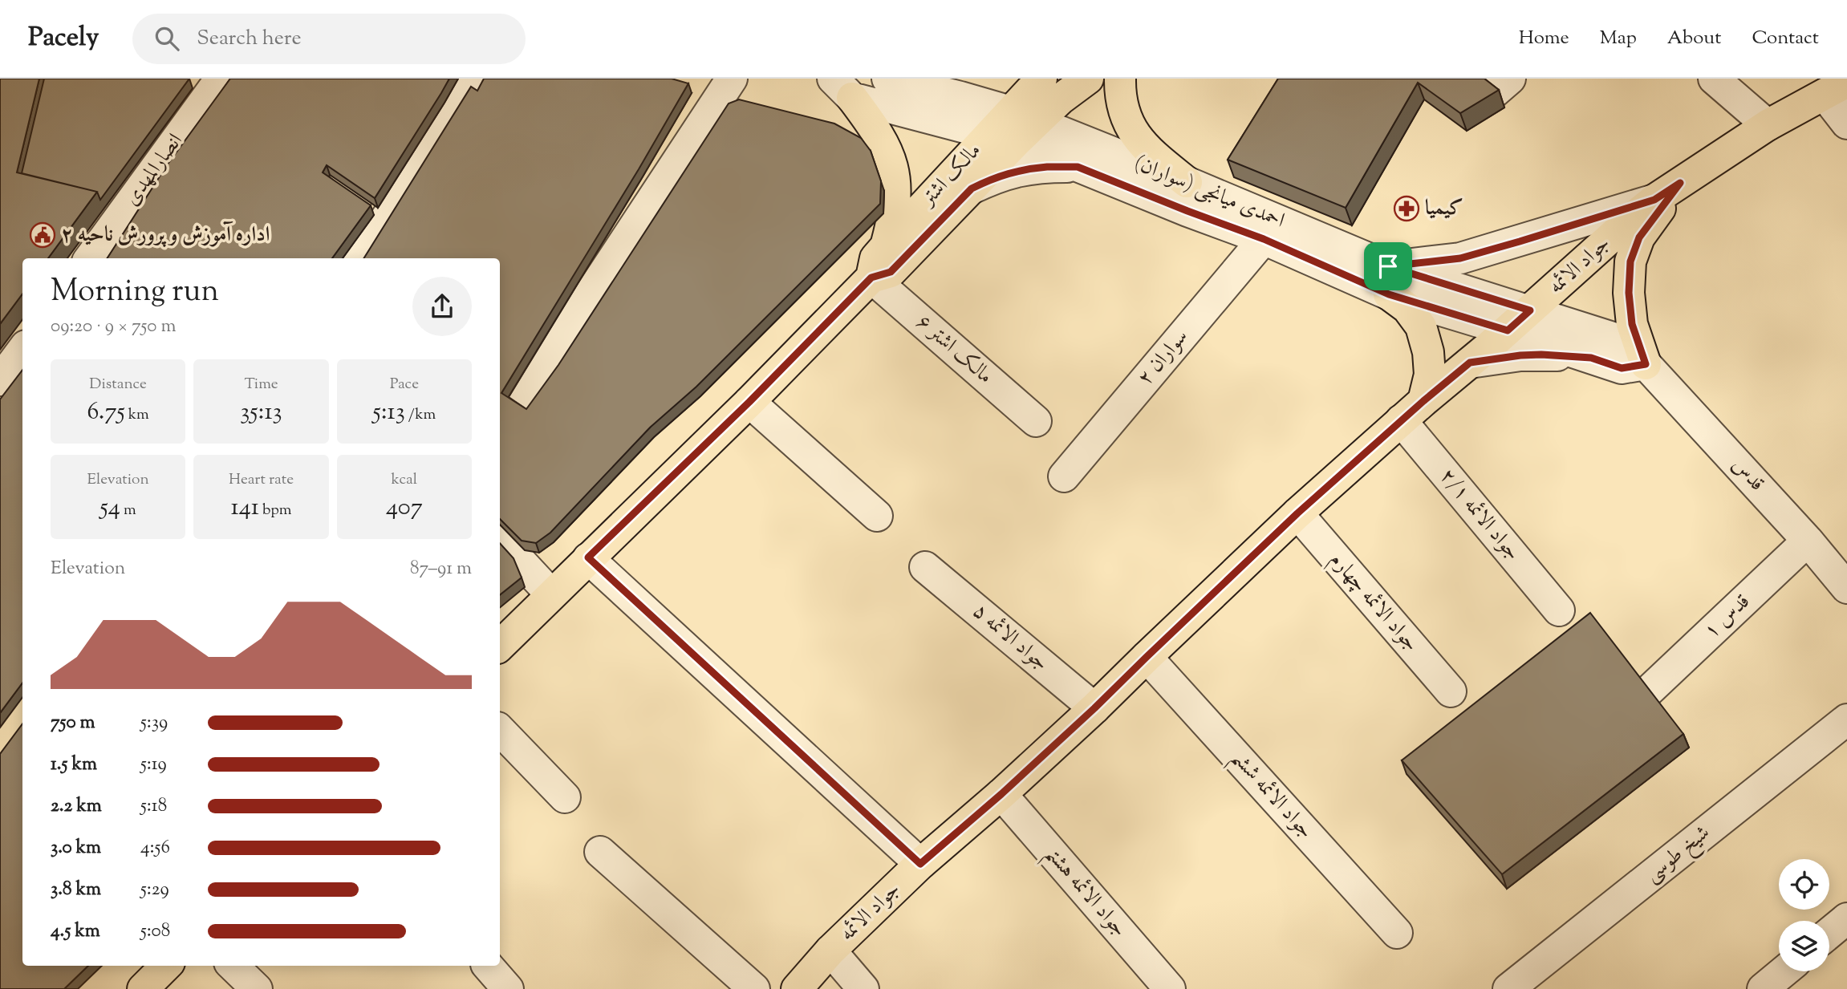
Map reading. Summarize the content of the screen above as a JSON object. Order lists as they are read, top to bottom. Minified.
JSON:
{"streets":{"main road":["مالک اشتر","جواد الائمه"],"street":["انصارالمهدی","احمدی میانجی (سواران)","مالک اشتر ۶","سواران ۲","قدس","جواد الائمه ۲/۱","جواد الائمه چهارم","قدس ۱","جواد الائمه ۵","جواد الائمه ششم","شیخ طوسی","جواد الائمه هشتم"]},"crossings":[["مالک اشتر","احمدی میانجی (سواران)"],["مالک اشتر","مالک اشتر ۶"],["احمدی میانجی (سواران)","جواد الائمه"],["احمدی میانجی (سواران)","سواران ۲"],["احمدی میانجی (سواران)","قدس"],["جواد الائمه","قدس"],["جواد الائمه","جواد الائمه ۲/۱"],["جواد الائمه","جواد الائمه چهارم"],["جواد الائمه","جواد الائمه ۵"],["جواد الائمه","جواد الائمه ششم"],["جواد الائمه","جواد الائمه هشتم"],["قدس","قدس ۱"]],"places":{"pharmacy":["کیمیا"],"public building":["اداره آموزش و پرورش ناحیه ۲"]},"page":{"header":"Pacely","search":"Search here","nav":["Home","Map","About","Contact"],"heading":["Morning run","09:20 · 9 × 750 m"],"stats":[["Distance","6.75 km"],["Time","35:13"],["Pace","5:13 /km"],["Elevation","54 m"],["Heart rate","141 bpm"],["kcal","407"]],"chart":["Elevation","87–91 m"],"list":[{"name":"750 m","note":"5:39"},{"name":"1.5 km","note":"5:19"},{"name":"2.2 km","note":"5:18"},{"name":"3.0 km","note":"4:56"},{"name":"3.8 km","note":"5:29"},{"name":"4.5 km","note":"5:08"}]}}
